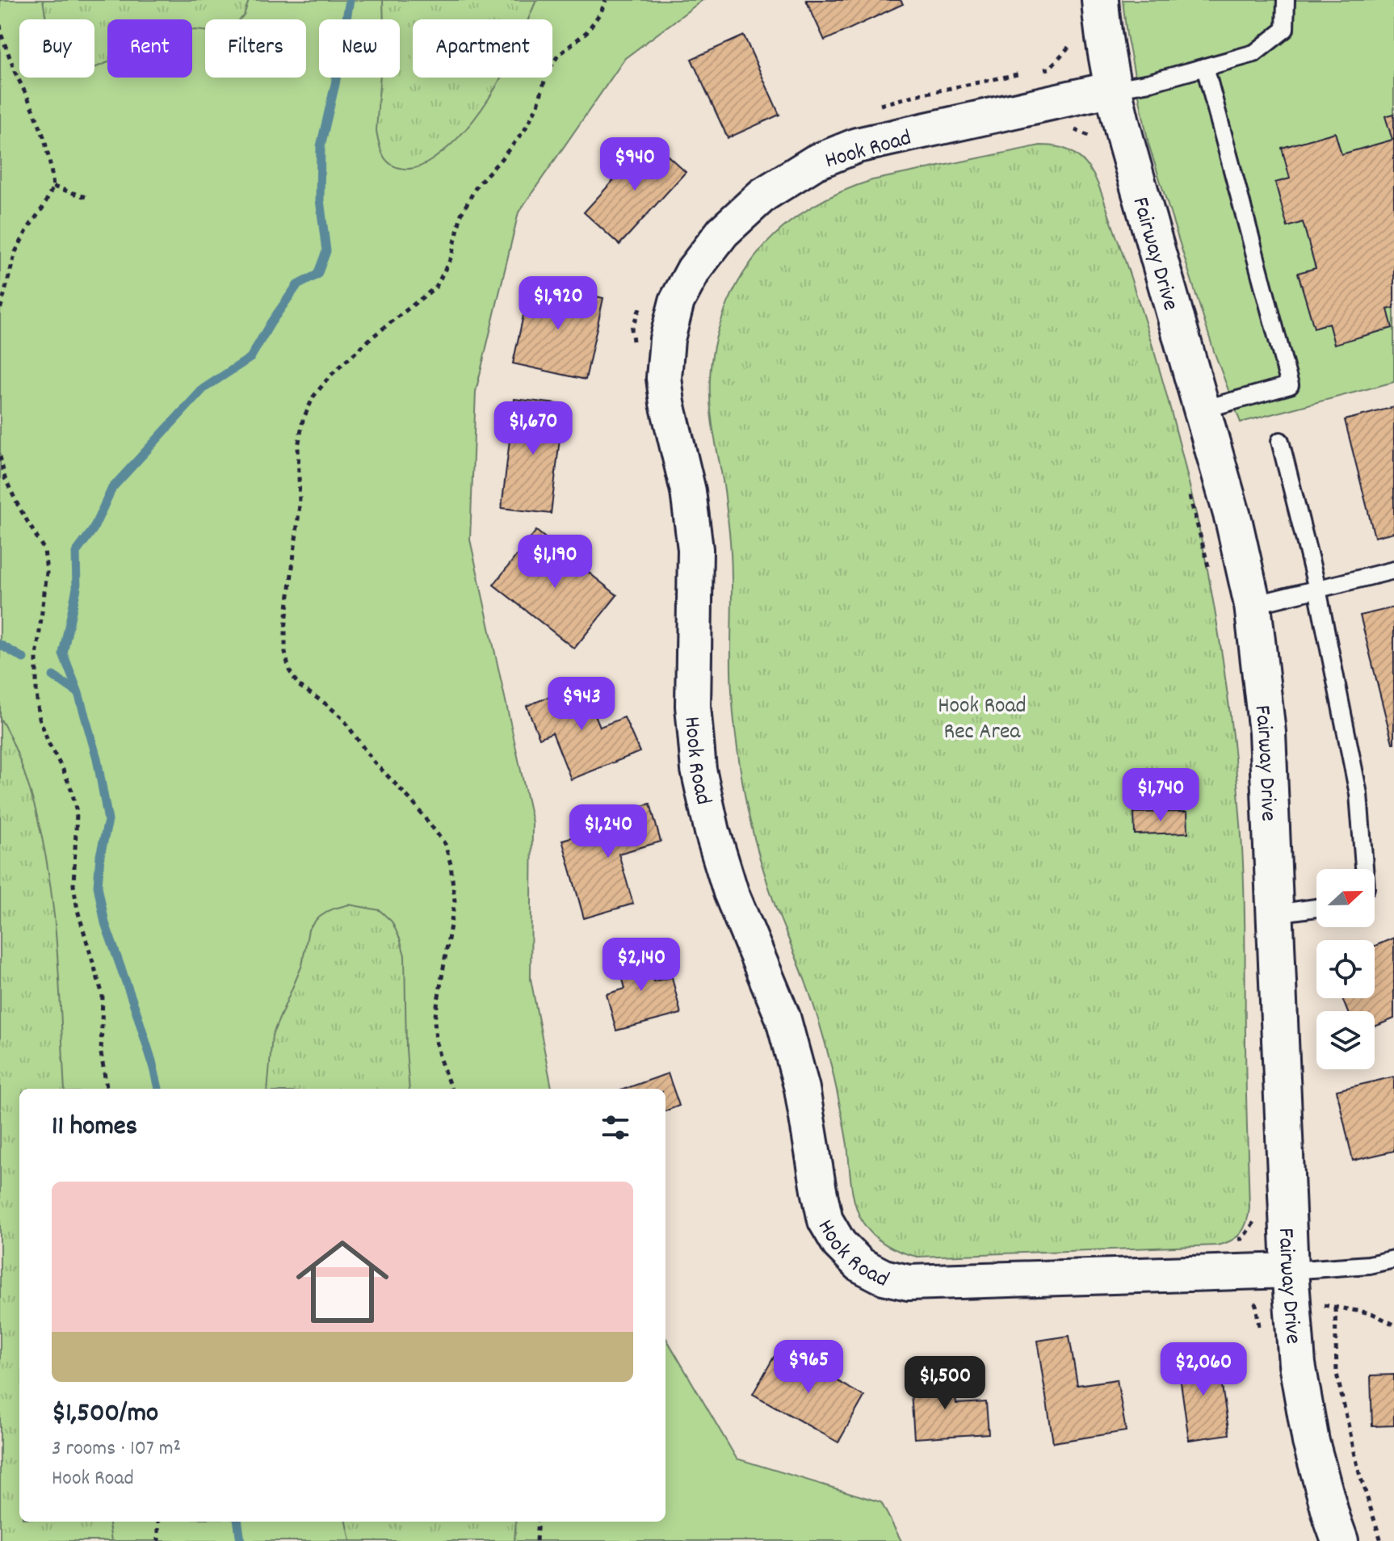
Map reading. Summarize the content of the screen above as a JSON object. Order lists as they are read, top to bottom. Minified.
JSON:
{"streets":{"street":["Hook Road","Fairway Drive"]},"crossings":[["Hook Road","Fairway Drive"]],"parks":["Hook Road Rec Area"],"north":"right","page":{"chip":["Buy","Rent","Filters","New","Apartment"],"price":["$940","$1,920","$1,670","$1,190","$943","$1,740","$1,240","$2,140","$965","$2,060","$1,500"],"heading":"11 homes","list":[{"name":"$1,500/mo","note":"3 rooms · 107 m² · Hook Road"}]}}
